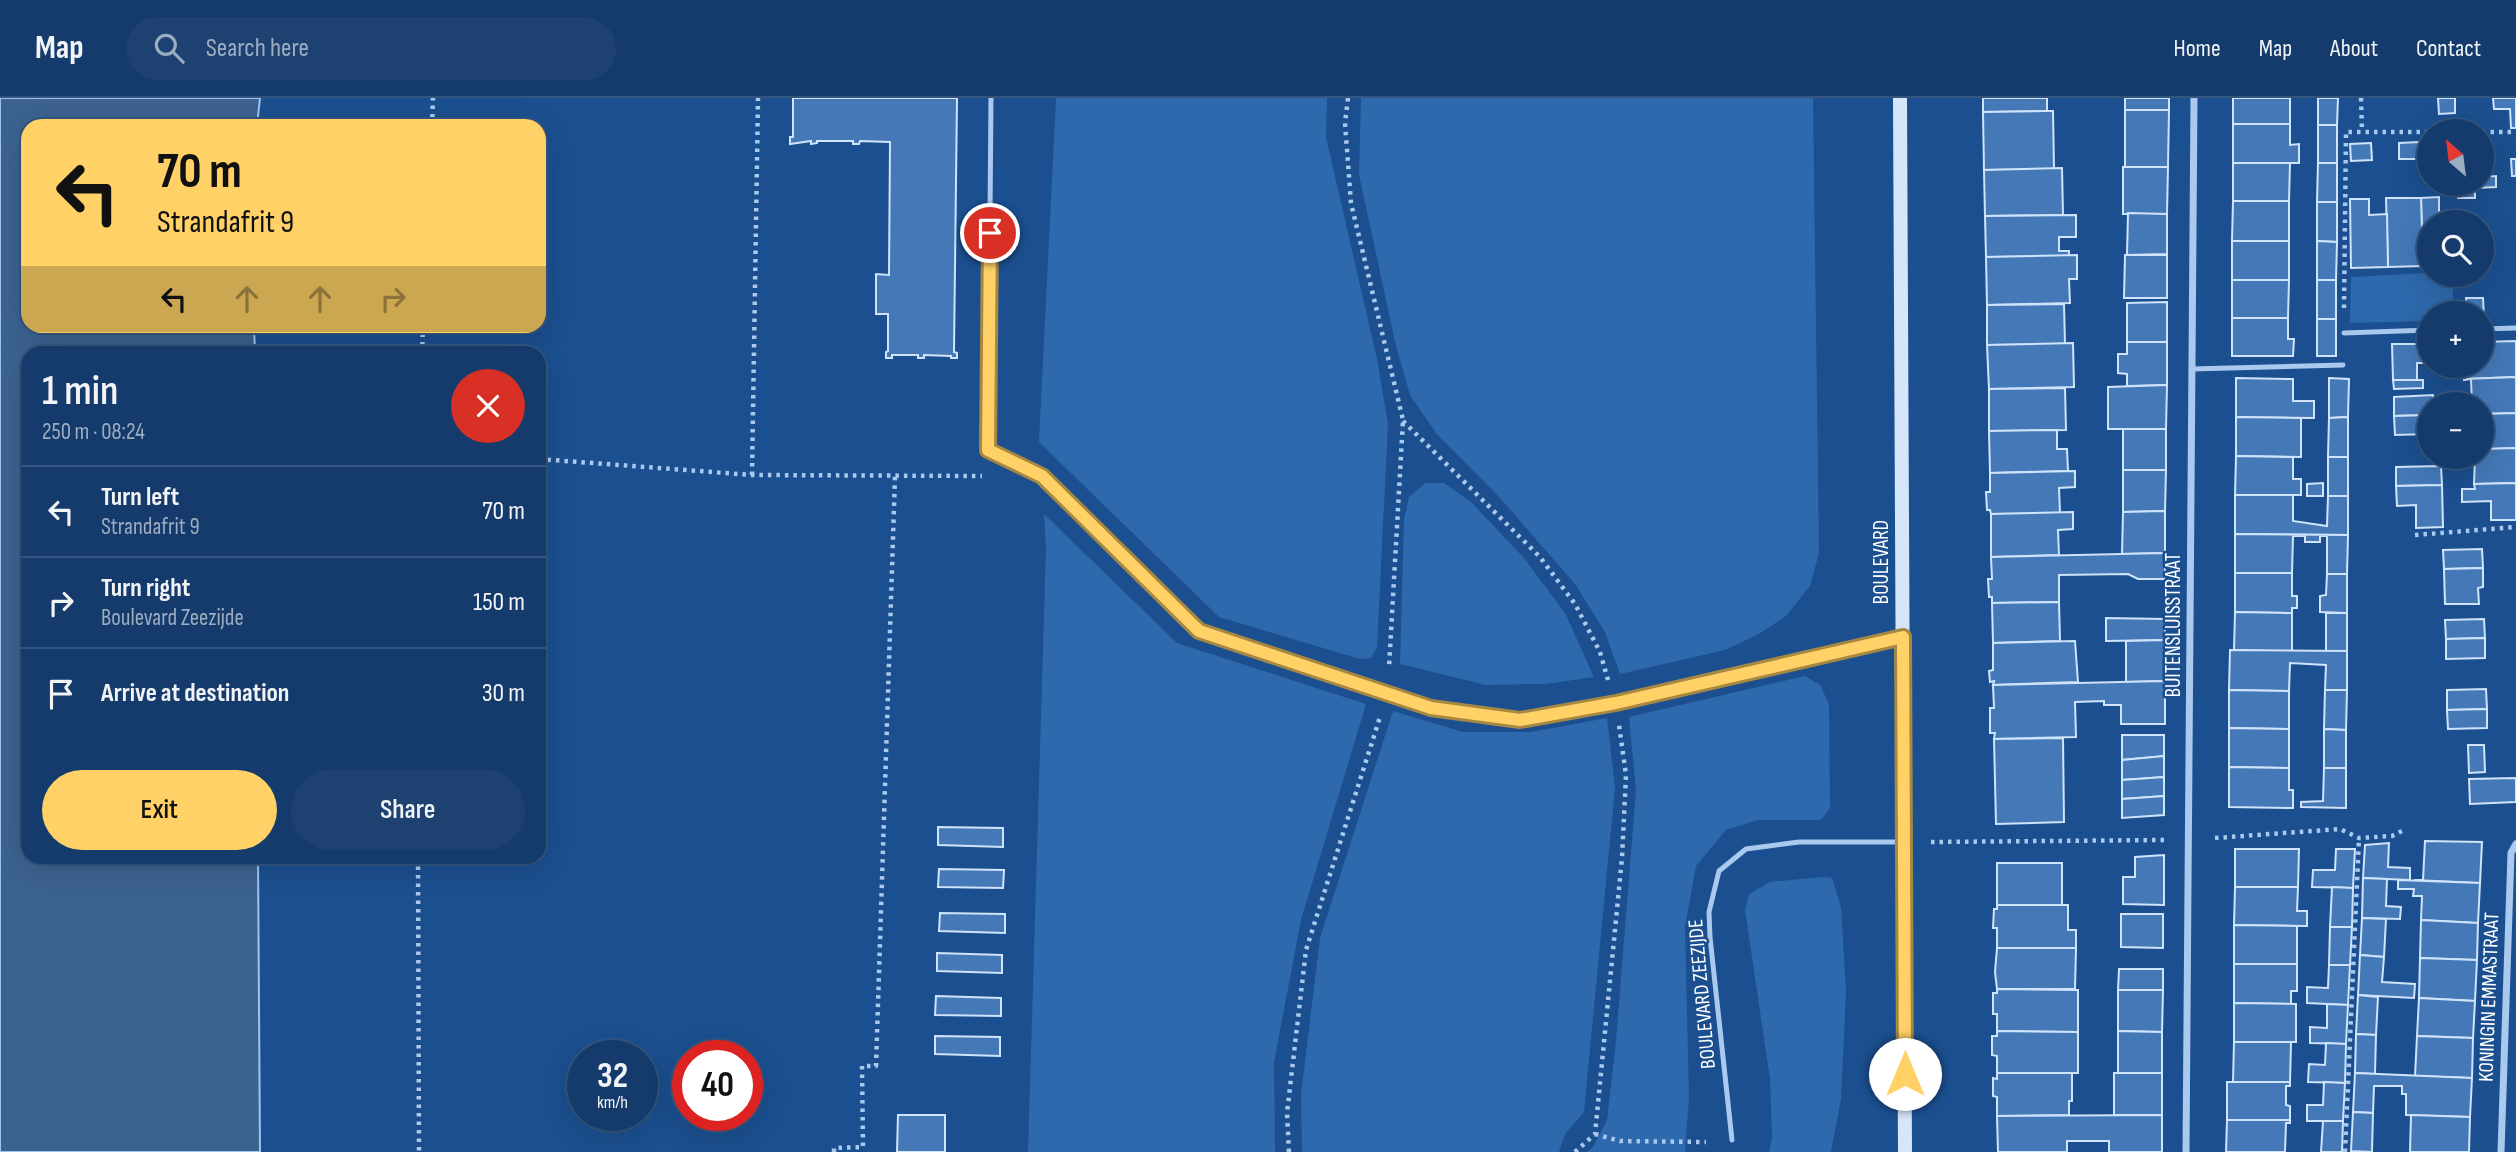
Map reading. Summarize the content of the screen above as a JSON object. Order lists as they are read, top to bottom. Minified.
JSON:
{"streets":{"street":["BOULEVARD","BUITENSLUISSTRAAT","KONINGIN EMMASTRAAT"],"lane":["BOULEVARD ZEEZIJDE"]},"crossings":[["BOULEVARD","BOULEVARD ZEEZIJDE"]],"north":"top left","page":{"header":"Map","search":"Search here","nav":["Home","Map","About","Contact"],"map_buttons":["+","−"],"turn":["70 m","Strandafrit 9"],"heading":["1 min","250 m · 08:24"],"list":[{"name":"Turn left","note":"Strandafrit 9","value":"70 m"},{"name":"Turn right","note":"Boulevard Zeezijde","value":"150 m"},{"name":"Arrive at destination","value":"30 m"}],"buttons":["Exit","Share"],"speed":"32 km/h","limit":"40"}}
